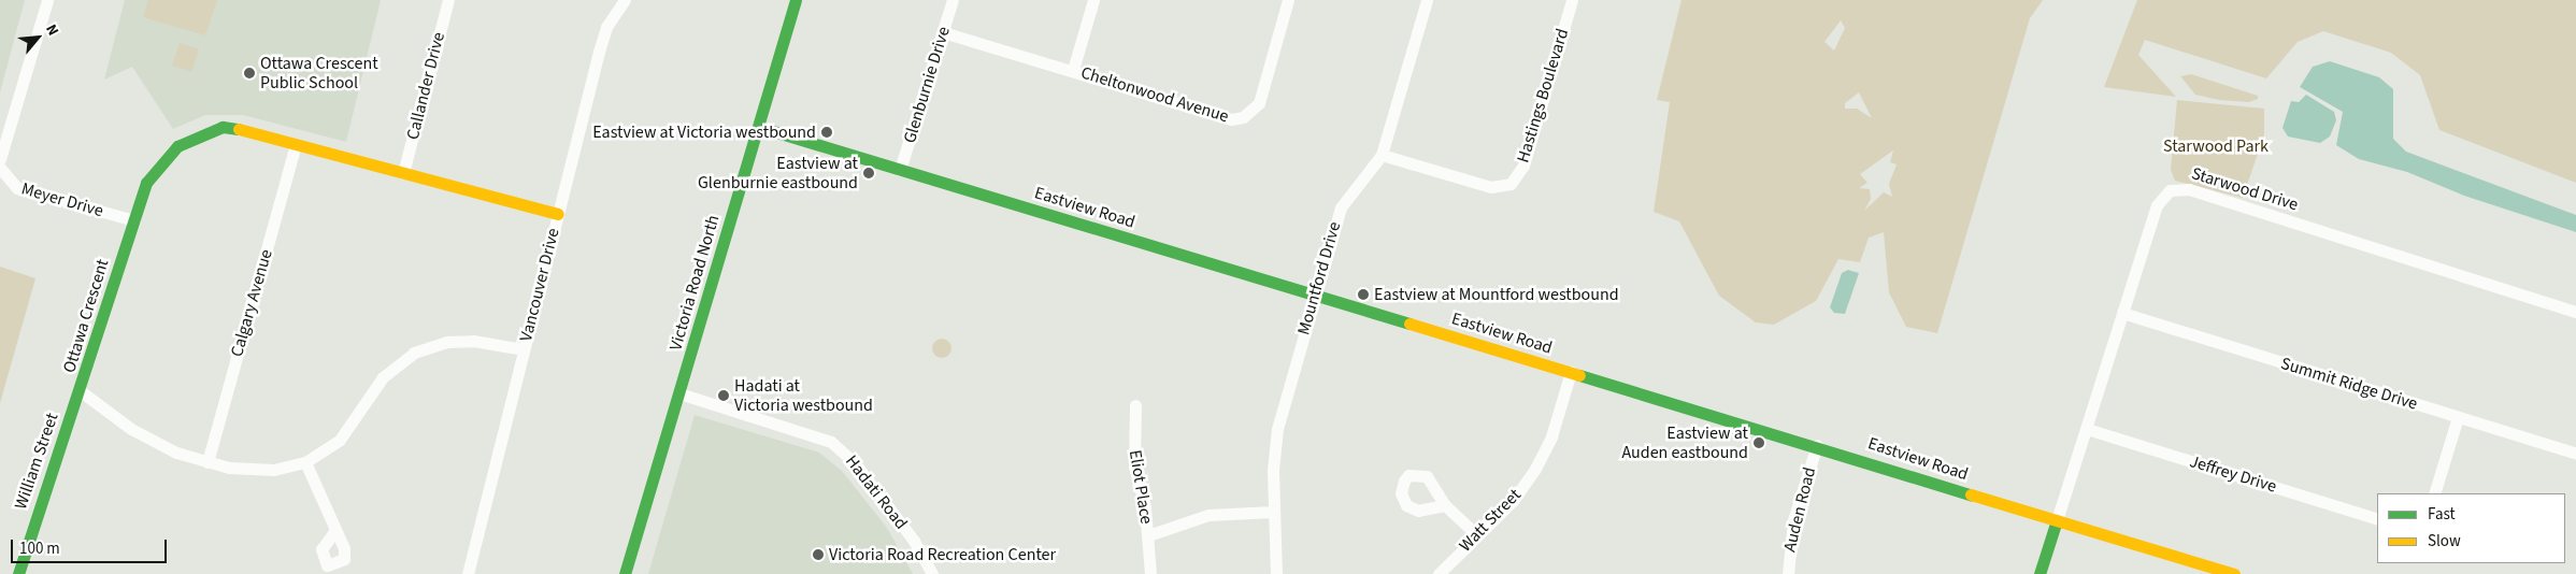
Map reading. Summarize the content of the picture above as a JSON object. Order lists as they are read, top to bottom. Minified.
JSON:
{"streets":{"main road":["Starwood Drive","Eastview Road","Victoria Road North","Ottawa Crescent","William Street"],"street":["Glenburnie Drive","Callander Drive","Cheltonwood Avenue","Hastings Boulevard","Meyer Drive","Mountford Drive","Vancouver Drive","Calgary Avenue","Summit Ridge Drive","Jeffrey Drive","Eliot Place","Hadati Road","Auden Road","Watt Street"]},"crossings":[["Glenburnie Drive","Cheltonwood Avenue"],["Glenburnie Drive","Eastview Road"],["Callander Drive","Ottawa Crescent"],["Hastings Boulevard","Mountford Drive"],["Starwood Drive","Eastview Road"],["Starwood Drive","Summit Ridge Drive"],["Starwood Drive","Jeffrey Drive"],["Meyer Drive","Ottawa Crescent"],["Eastview Road","Mountford Drive"],["Eastview Road","Victoria Road North"],["Eastview Road","Auden Road"],["Eastview Road","Watt Street"],["Victoria Road North","Hadati Road"],["Vancouver Drive","Ottawa Crescent"],["Calgary Avenue","Ottawa Crescent"],["Ottawa Crescent","William Street"]],"parks":["Starwood Park"],"places":["Ottawa Crescent Public School","Eastview at Victoria westbound","Eastview at Glenburnie eastbound","Eastview at Mountford westbound","Hadati at Victoria westbound","Eastview at Auden eastbound","Victoria Road Recreation Center"],"legend":["Fast","Slow"],"scale_bar":"100 m","north":"top right"}
